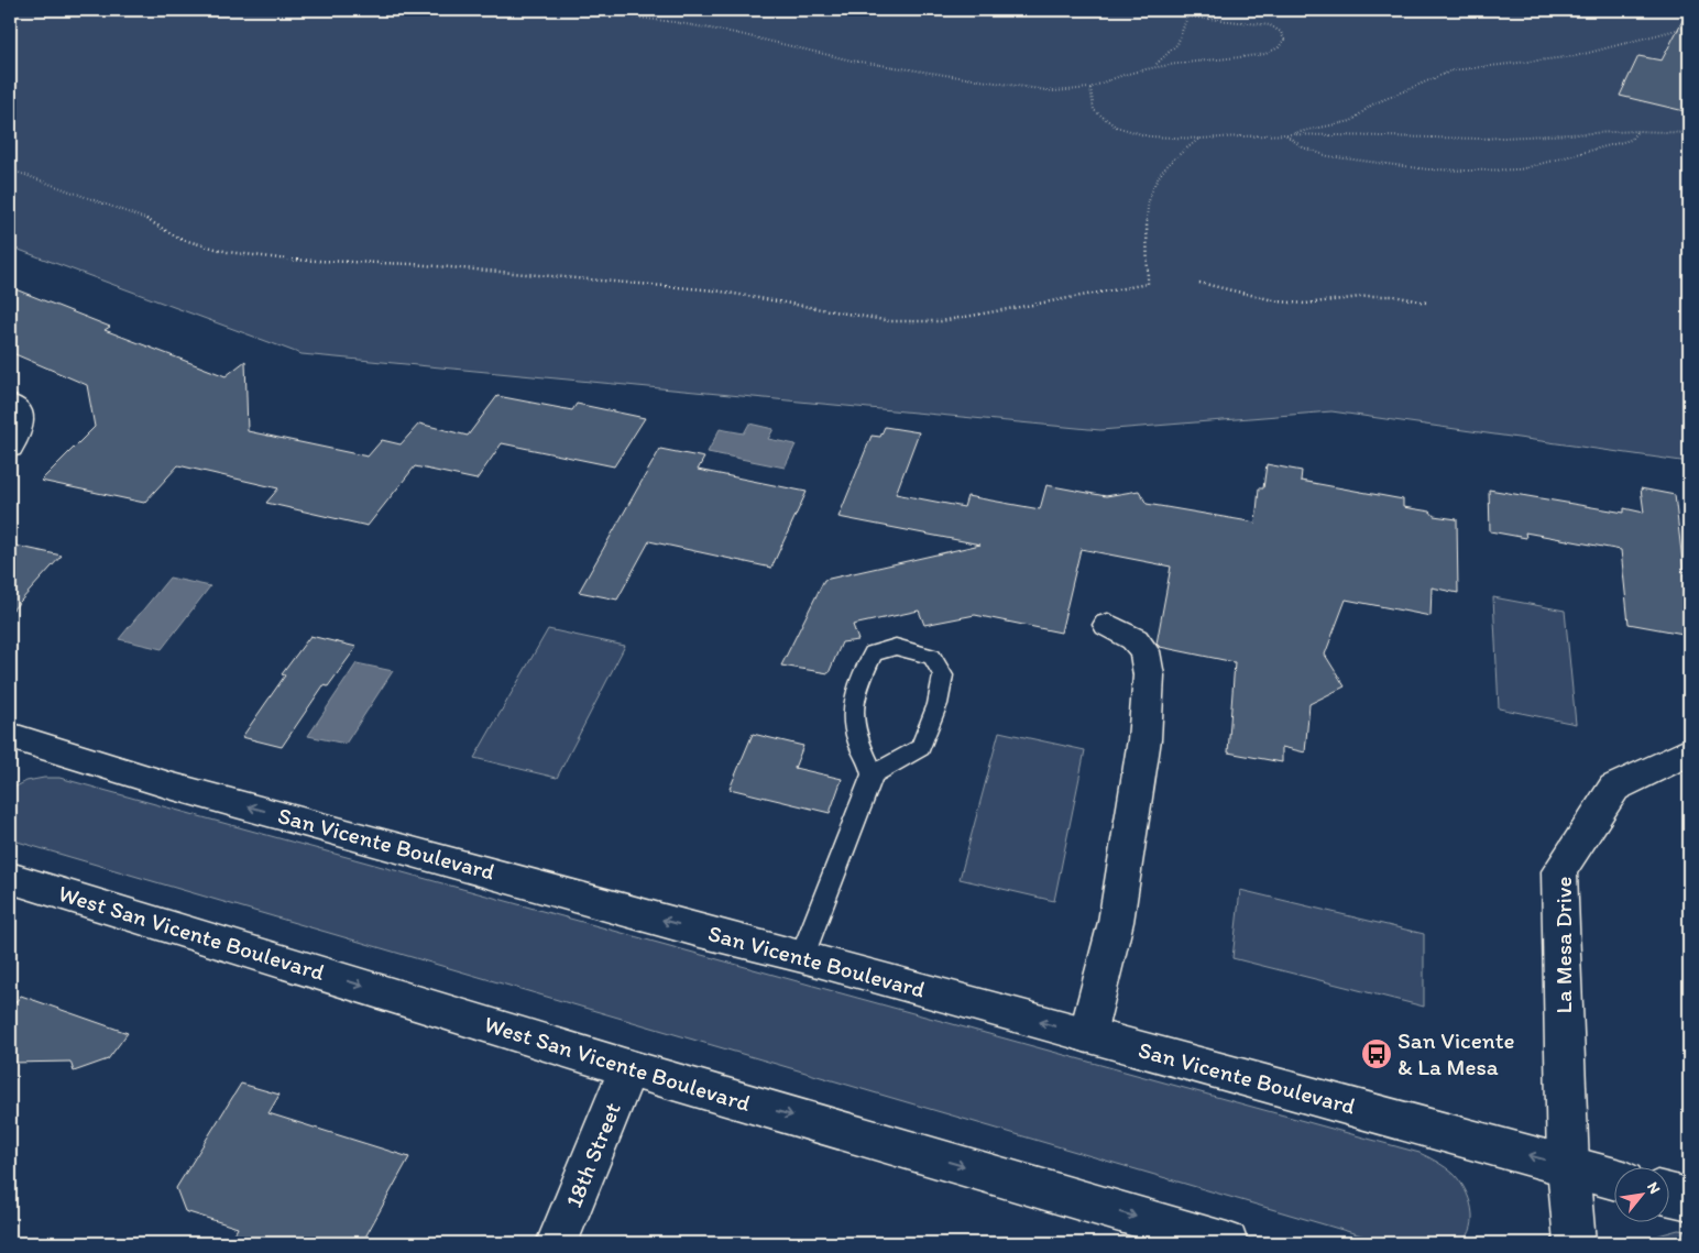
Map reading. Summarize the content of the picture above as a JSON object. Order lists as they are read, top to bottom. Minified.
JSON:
{"streets":{"main road":["San Vicente Boulevard","West San Vicente Boulevard","La Mesa Drive","18th Street"]},"crossings":[["San Vicente Boulevard","La Mesa Drive"],["West San Vicente Boulevard","18th Street"]],"one_way":["San Vicente Boulevard","West San Vicente Boulevard"],"places":{"bus stop":["San Vicente & La Mesa"]},"north":"top right"}
